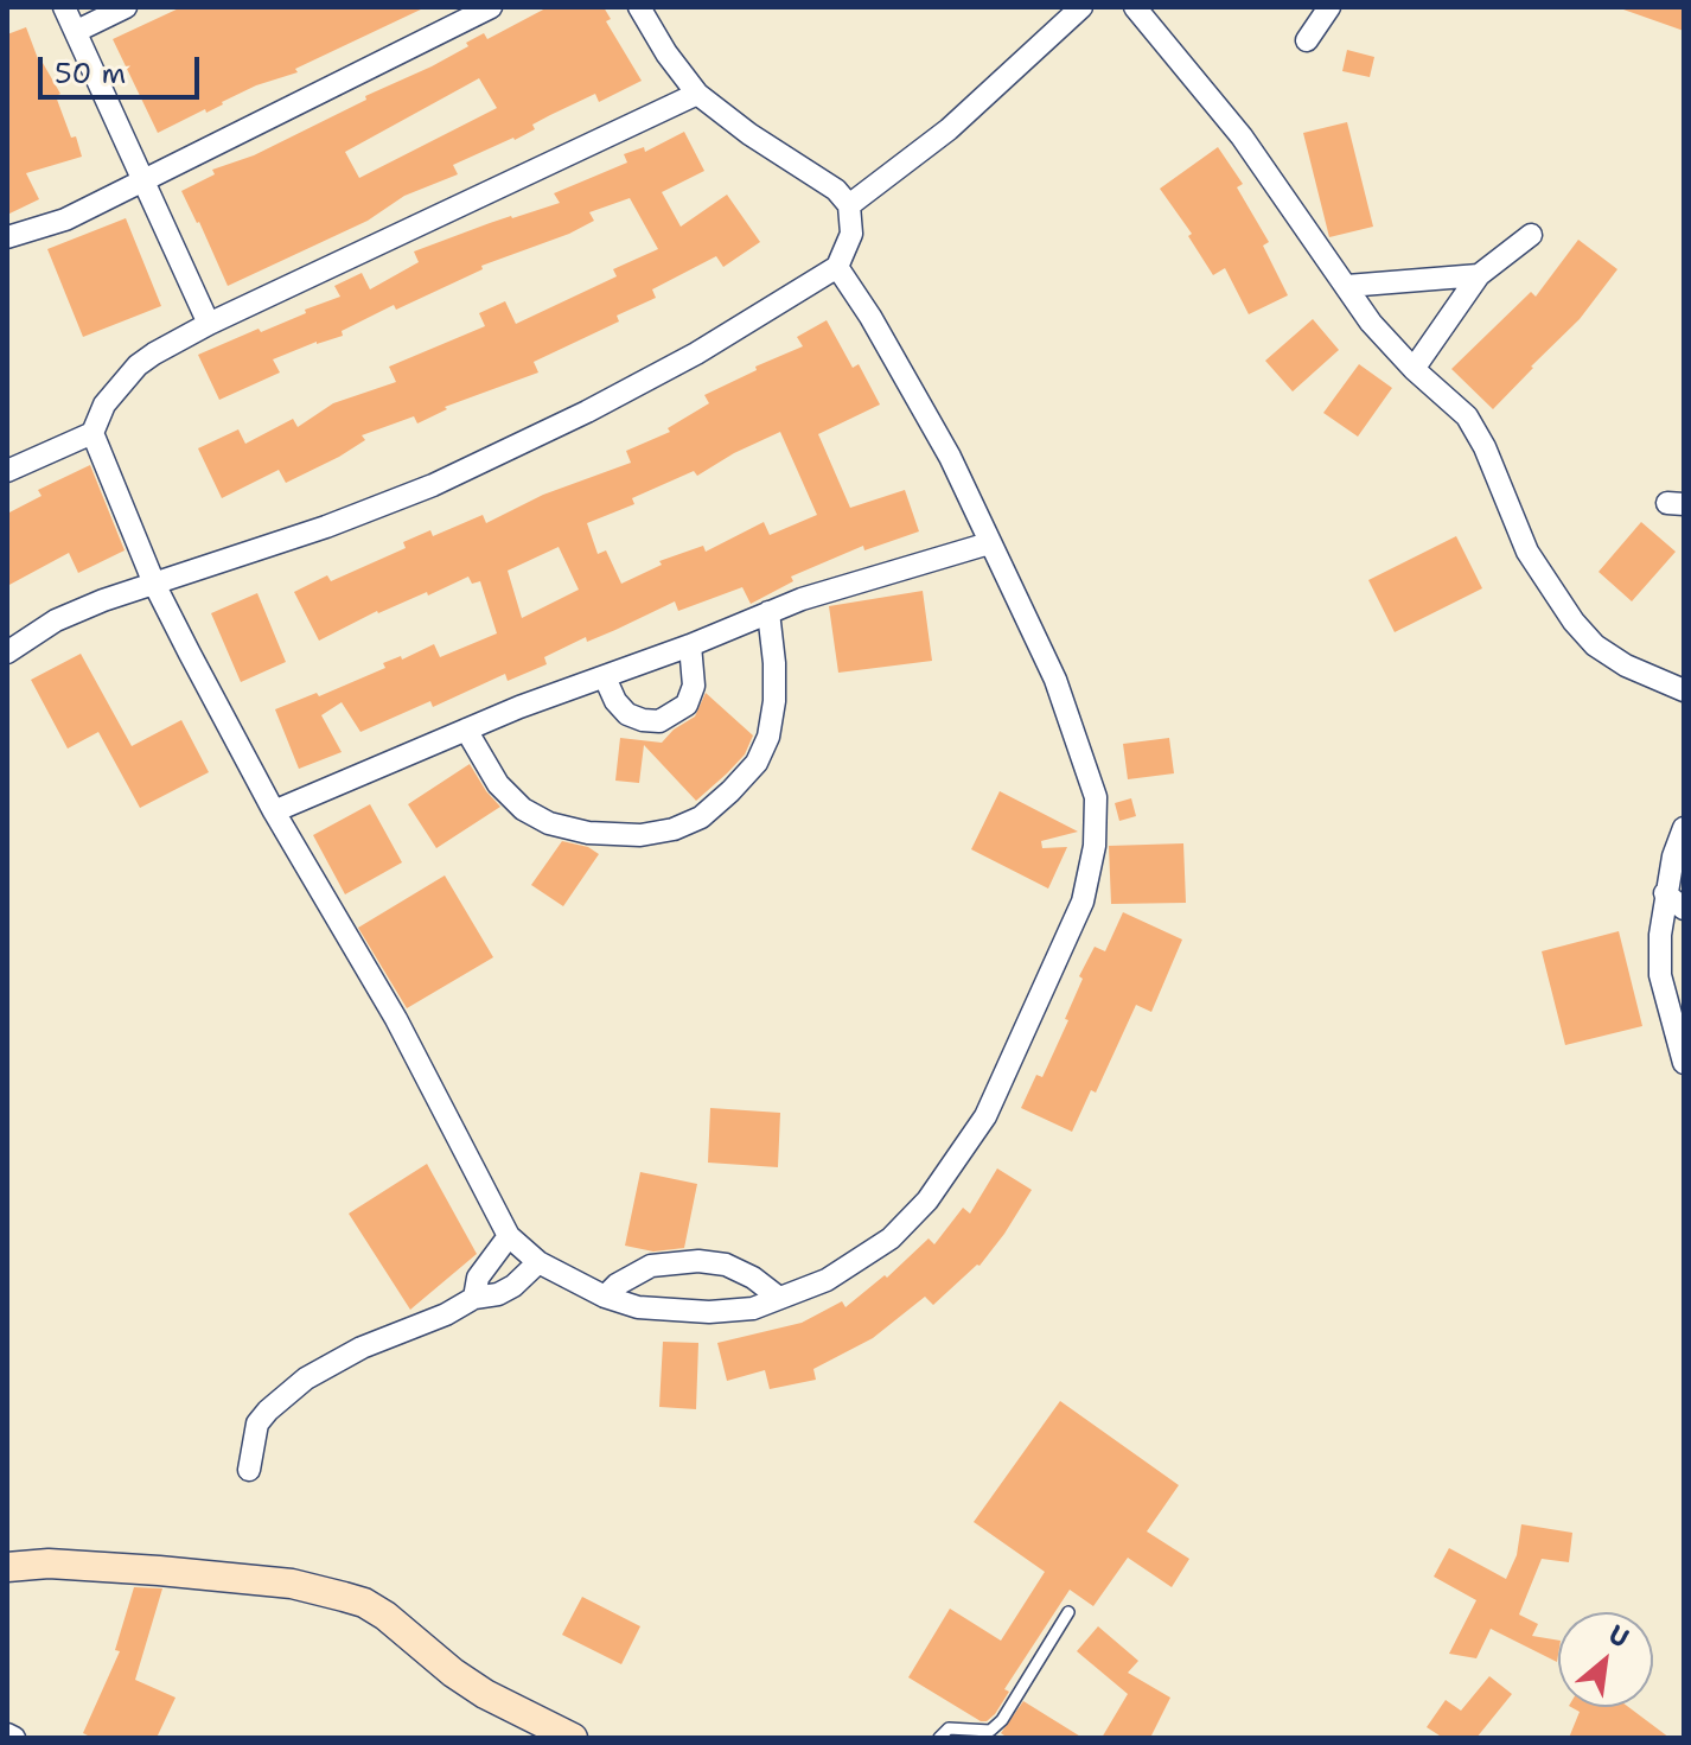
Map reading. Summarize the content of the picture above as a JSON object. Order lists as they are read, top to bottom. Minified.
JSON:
{"scale_bar":"50 m","north":"top right"}
